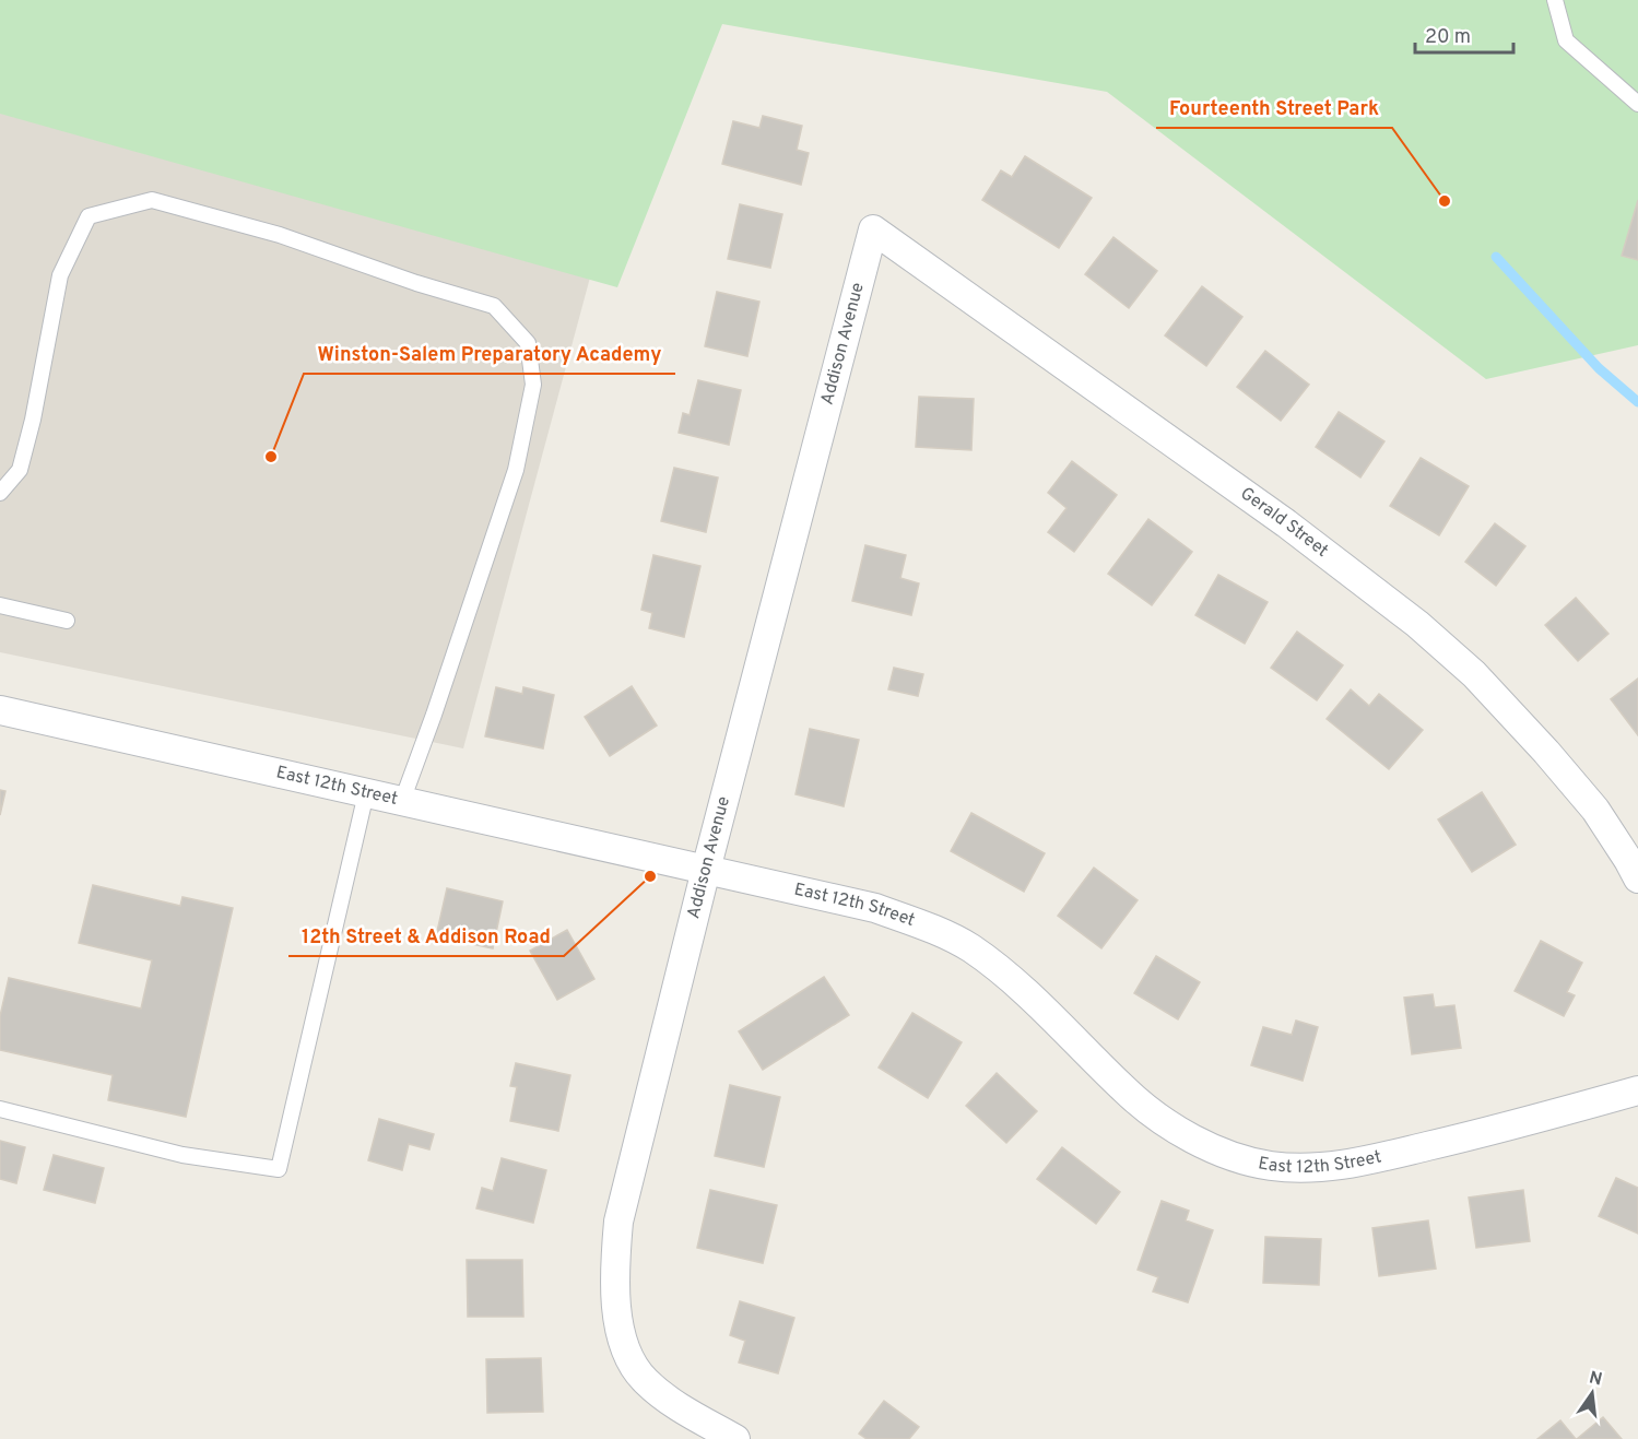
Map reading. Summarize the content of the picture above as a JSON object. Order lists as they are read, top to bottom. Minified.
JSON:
{"streets":{"street":["Addison Avenue","Gerald Street","East 12th Street"]},"crossings":[["Addison Avenue","Gerald Street"],["Addison Avenue","East 12th Street"]],"places":["Fourteenth Street Park","Winston-Salem Preparatory Academy","12th Street & Addison Road"],"scale_bar":"20 m","north":"top"}
